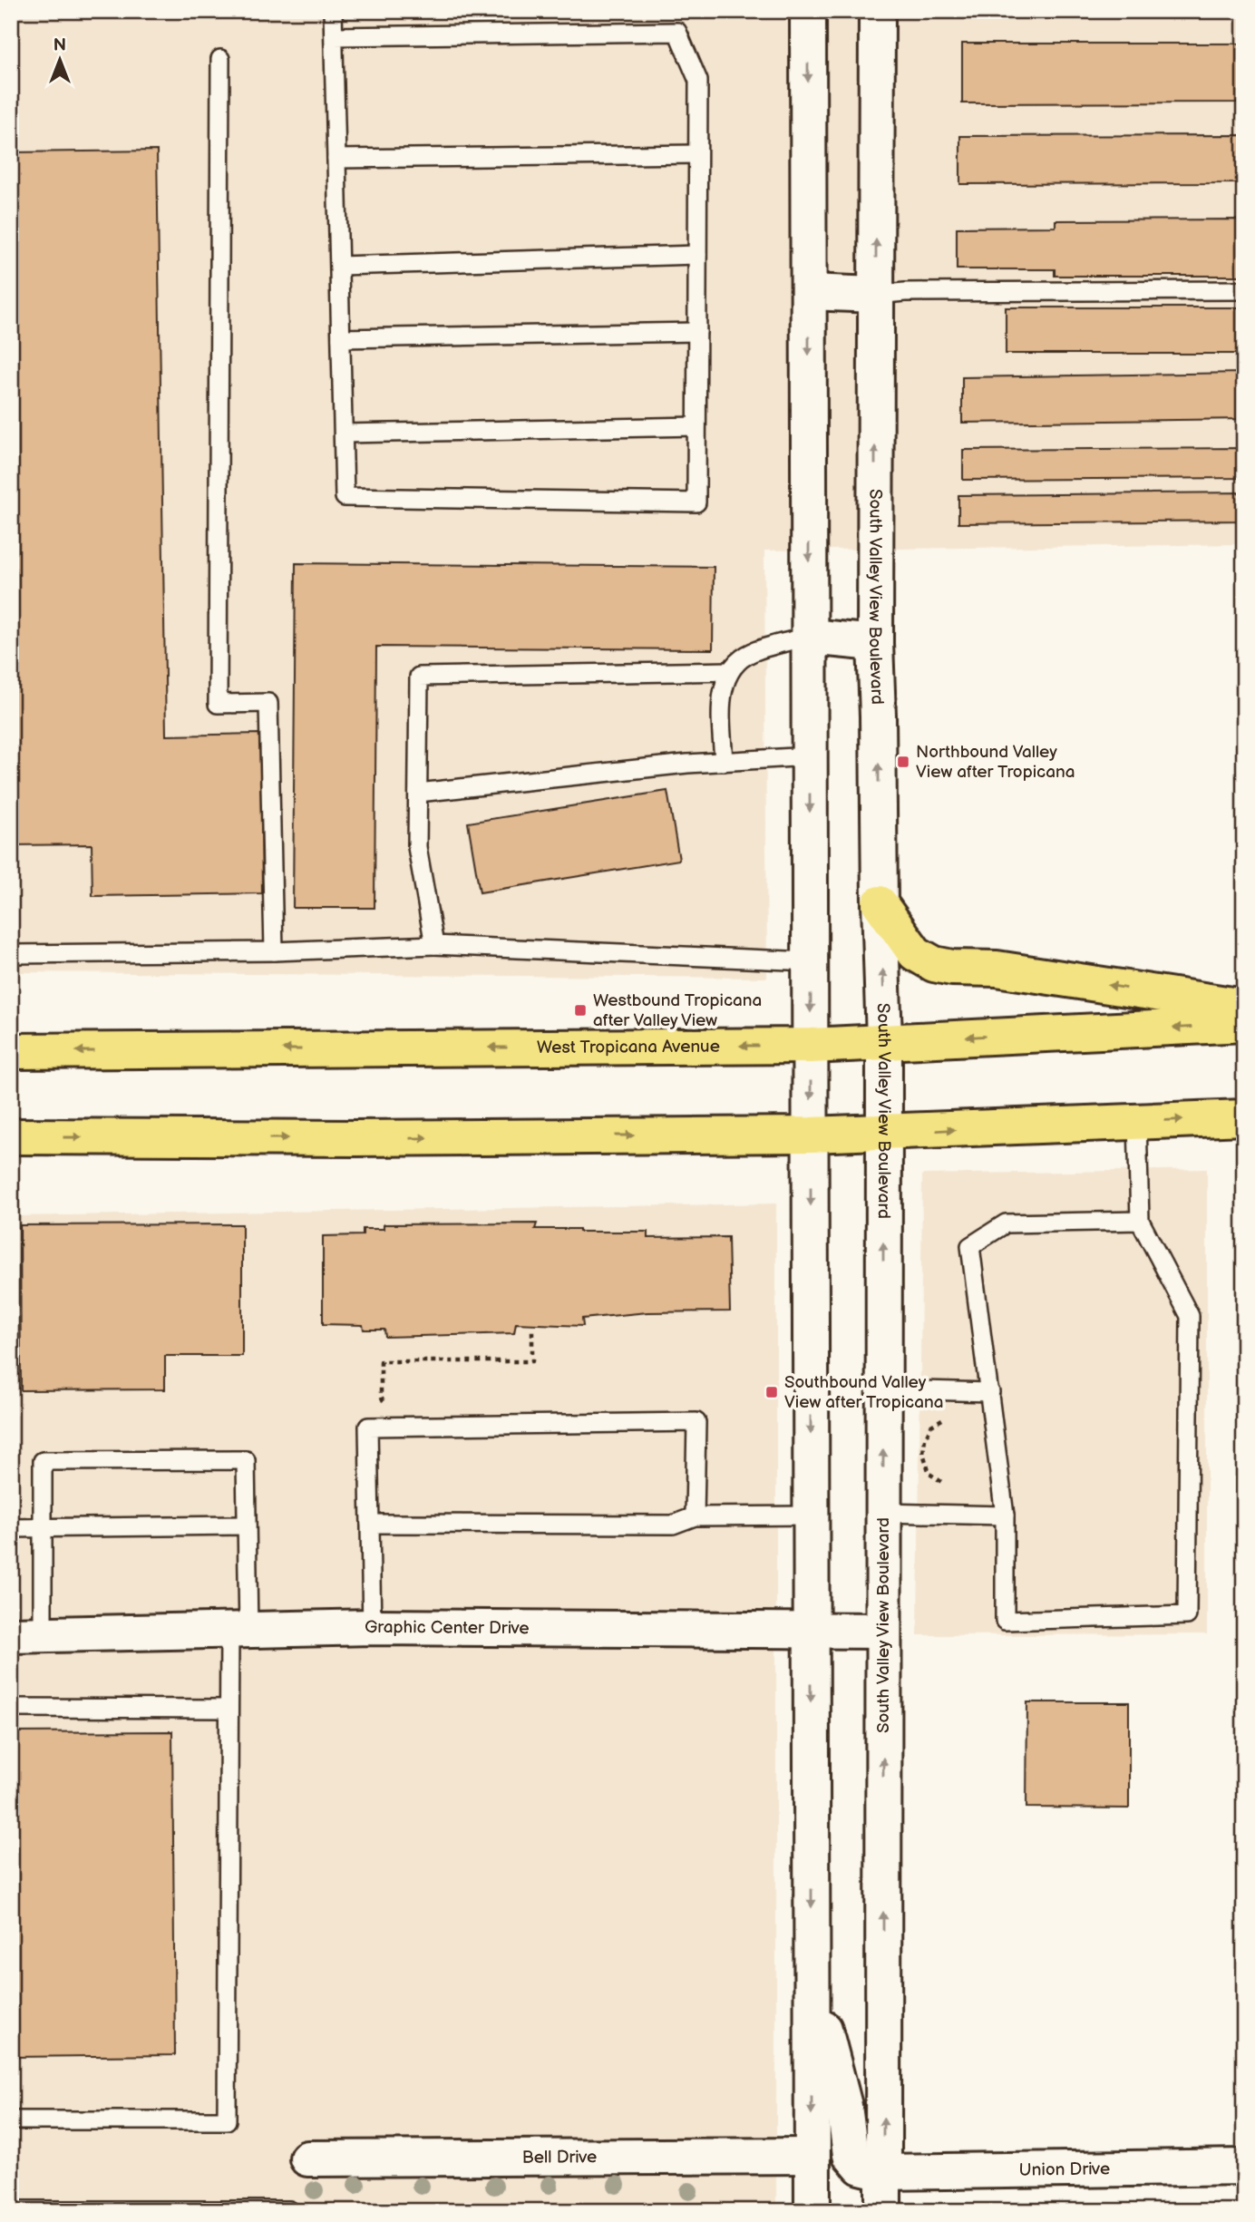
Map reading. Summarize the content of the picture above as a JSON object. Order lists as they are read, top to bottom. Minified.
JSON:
{"streets":{"main road":["South Valley View Boulevard","West Tropicana Avenue","Graphic Center Drive","Bell Drive","Union Drive"]},"crossings":[["South Valley View Boulevard","West Tropicana Avenue"],["South Valley View Boulevard","Graphic Center Drive"],["South Valley View Boulevard","Union Drive"]],"places":{"transit":["Northbound Valley View after Tropicana","Westbound Tropicana after Valley View","Southbound Valley View after Tropicana"]},"north":"top"}
